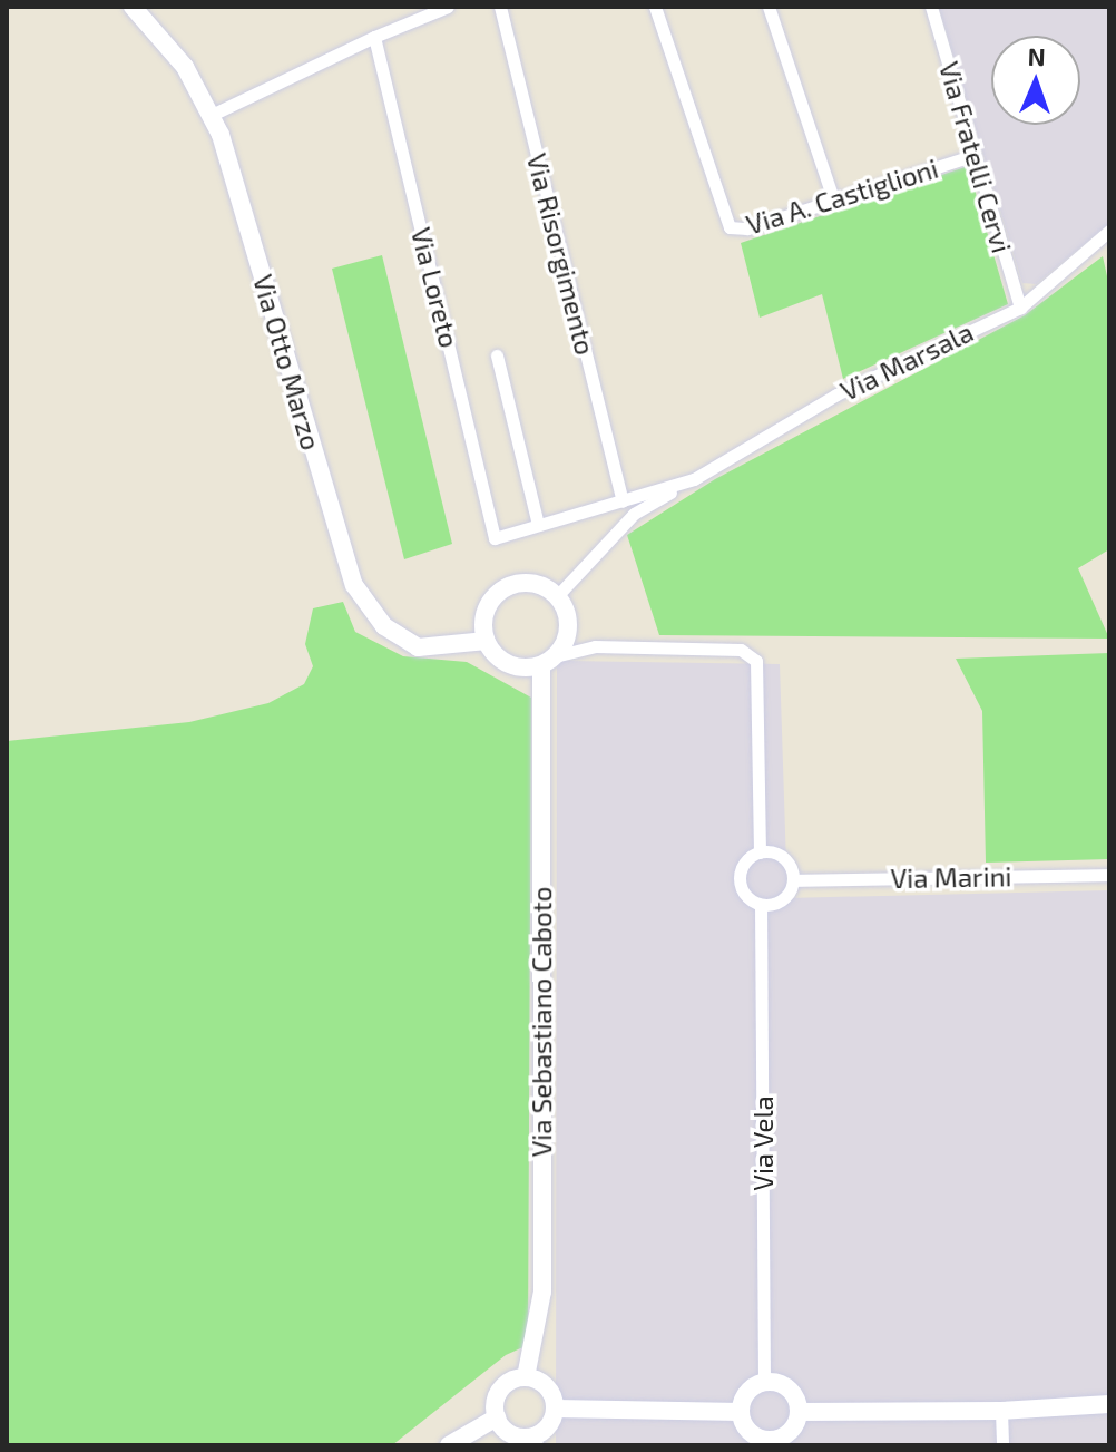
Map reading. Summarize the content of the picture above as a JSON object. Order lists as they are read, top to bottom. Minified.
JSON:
{"streets":{"street":["Via Fratelli Cervi","Via A. Castiglioni","Via Risorgimento","Via Loreto","Via Marsala","Via Otto Marzo","Via Marini","Via Sebastiano Caboto","Via Vela"]},"crossings":[["Via Fratelli Cervi","Via A. Castiglioni"],["Via Fratelli Cervi","Via Marsala"],["Via Risorgimento","Via Marsala"],["Via Loreto","Via Marsala"],["Via Marsala","Via Otto Marzo"],["Via Marsala","Via Sebastiano Caboto"],["Via Marsala","Via Vela"],["Via Otto Marzo","Via Sebastiano Caboto"],["Via Otto Marzo","Via Vela"],["Via Marini","Via Vela"],["Via Sebastiano Caboto","Via Vela"]],"north":"top"}
